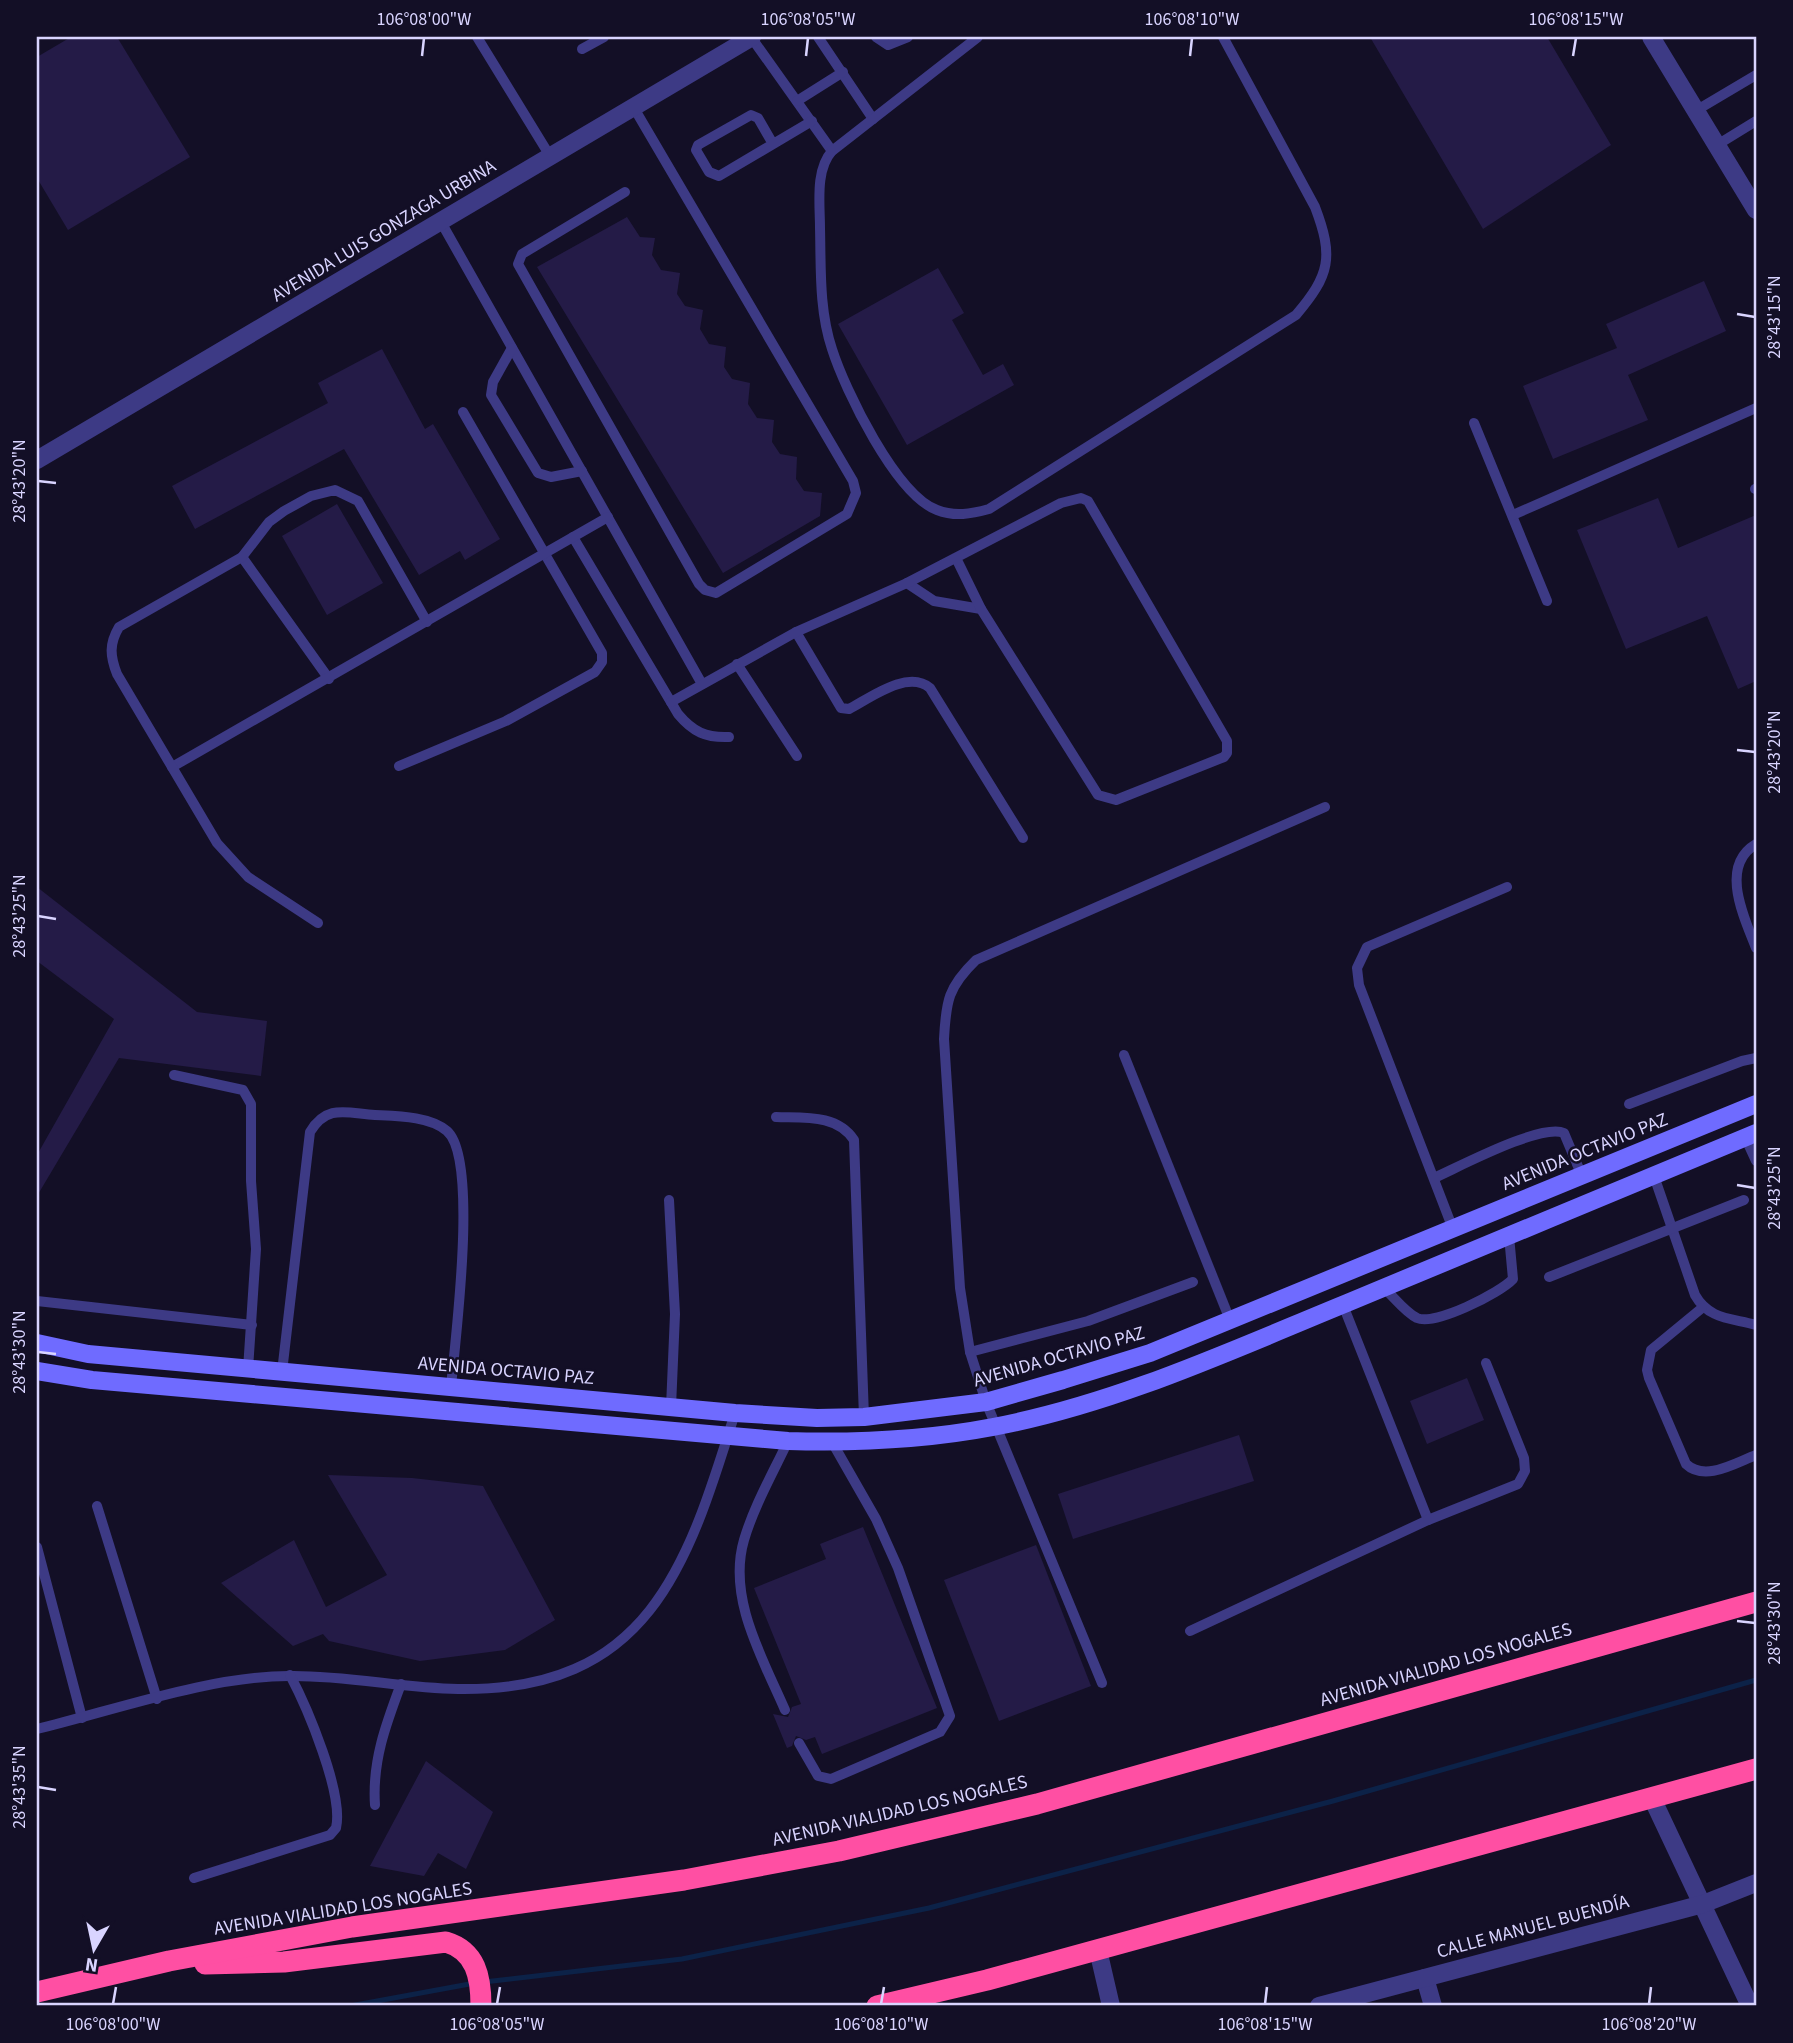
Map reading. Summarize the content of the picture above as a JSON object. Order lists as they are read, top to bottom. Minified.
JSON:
{"streets":{"highway":["AVENIDA VIALIDAD LOS NOGALES"],"street":["AVENIDA LUIS GONZAGA URBINA","AVENIDA OCTAVIO PAZ","CALLE MANUEL BUENDÍA"]},"north":"bottom","coordinates":["106°08'00\"W","106°08'05\"W","106°08'10\"W","106°08'15\"W","28°43'15\"N","28°43'20\"N","28°43'25\"N","28°43'30\"N","28°43'35\"N","106°08'20\"W"]}
